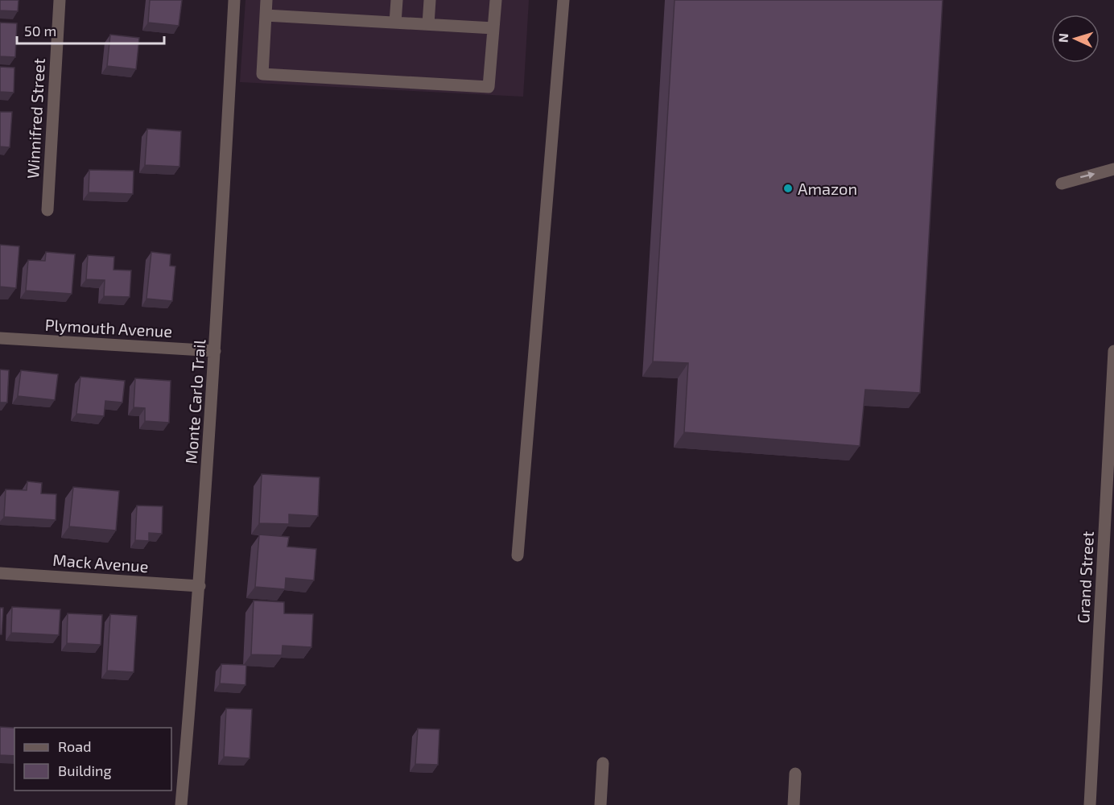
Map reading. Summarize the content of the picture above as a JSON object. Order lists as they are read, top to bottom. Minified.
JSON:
{"streets":{"street":["Winnifred Street","Plymouth Avenue","Monte Carlo Trail","Mack Avenue","Grand Street"]},"crossings":[["Plymouth Avenue","Monte Carlo Trail"],["Monte Carlo Trail","Mack Avenue"]],"places":["Amazon"],"legend":["Road","Building"],"scale_bar":"50 m","north":"left"}
